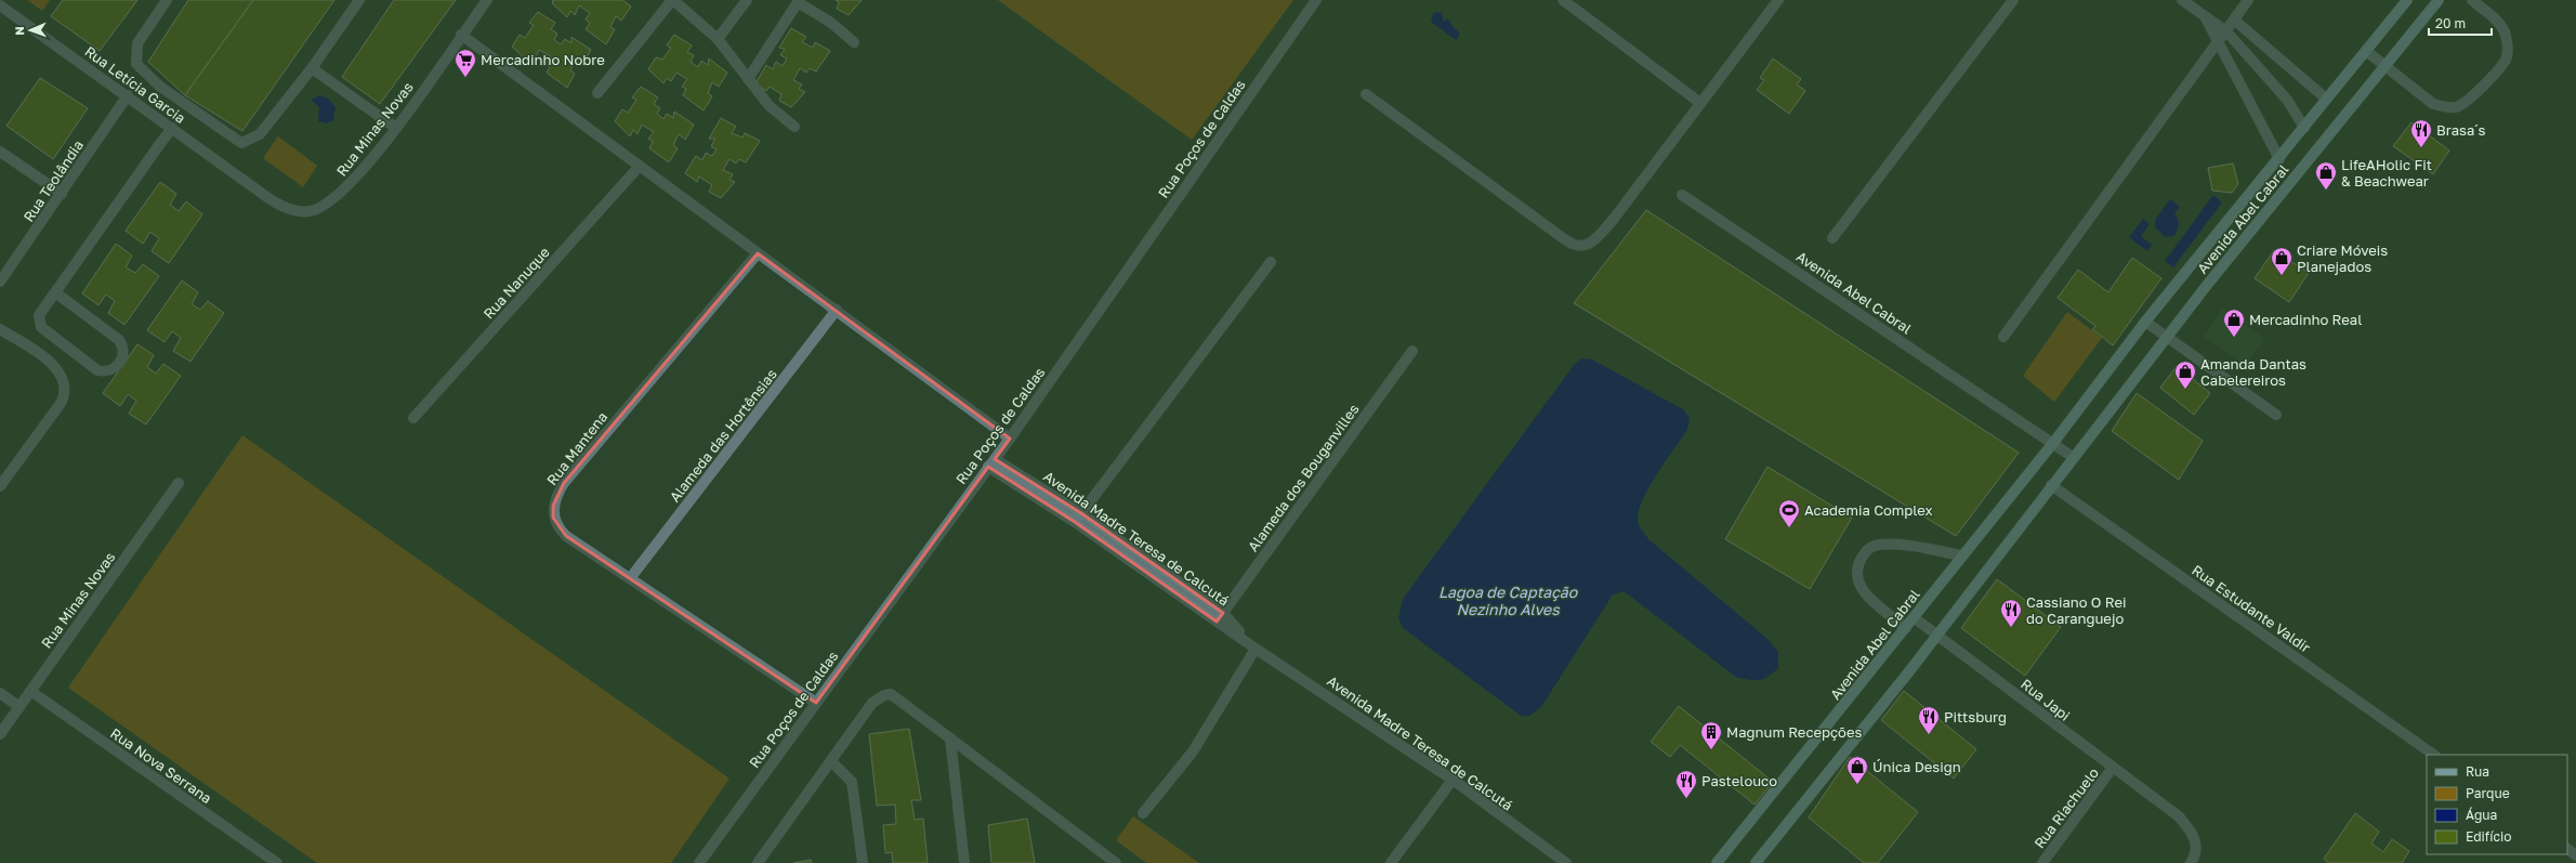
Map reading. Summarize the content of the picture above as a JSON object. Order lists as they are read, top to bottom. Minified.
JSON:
{"streets":{"main road":["Avenida Abel Cabral"],"street":["Rua Letícia Garcia","Rua Minas Novas","Rua Poços de Caldas","Rua Teolândia","Rua Nanuque","Alameda das Hortênsias","Rua Mantena","Alameda dos Bouganvilles","Avenida Madre Teresa de Calcutá","Rua Estudante Valdir","Rua Japi","Rua Nova Serrana","Rua Riachuelo"]},"crossings":[["Rua Letícia Garcia","Rua Minas Novas"],["Rua Letícia Garcia","Rua Teolândia"],["Rua Minas Novas","Rua Nova Serrana"],["Rua Poços de Caldas","Rua Mantena"],["Rua Poços de Caldas","Avenida Madre Teresa de Calcutá"],["Avenida Abel Cabral","Rua Estudante Valdir"],["Avenida Abel Cabral","Rua Japi"],["Alameda das Hortênsias","Rua Mantena"],["Alameda dos Bouganvilles","Avenida Madre Teresa de Calcutá"],["Rua Japi","Rua Riachuelo"]],"water":["Lagoa de Captação Nezinho Alves"],"places":{"supermarket":["Mercadinho Nobre"],"restaurant":["Brasa´s","Cassiano O Rei do Caranguejo","Pittsburg","Pastelouco"],"shop":["LifeAHolic Fit & Beachwear","Criare Móveis Planejados","Mercadinho Real","Amanda Dantas Cabelereiros","Única Design"],"sports":["Academia Complex"],"building":["Magnum Recepções"]},"legend":["Rua","Parque","Água","Edifício"],"scale_bar":"20 m","north":"left"}
